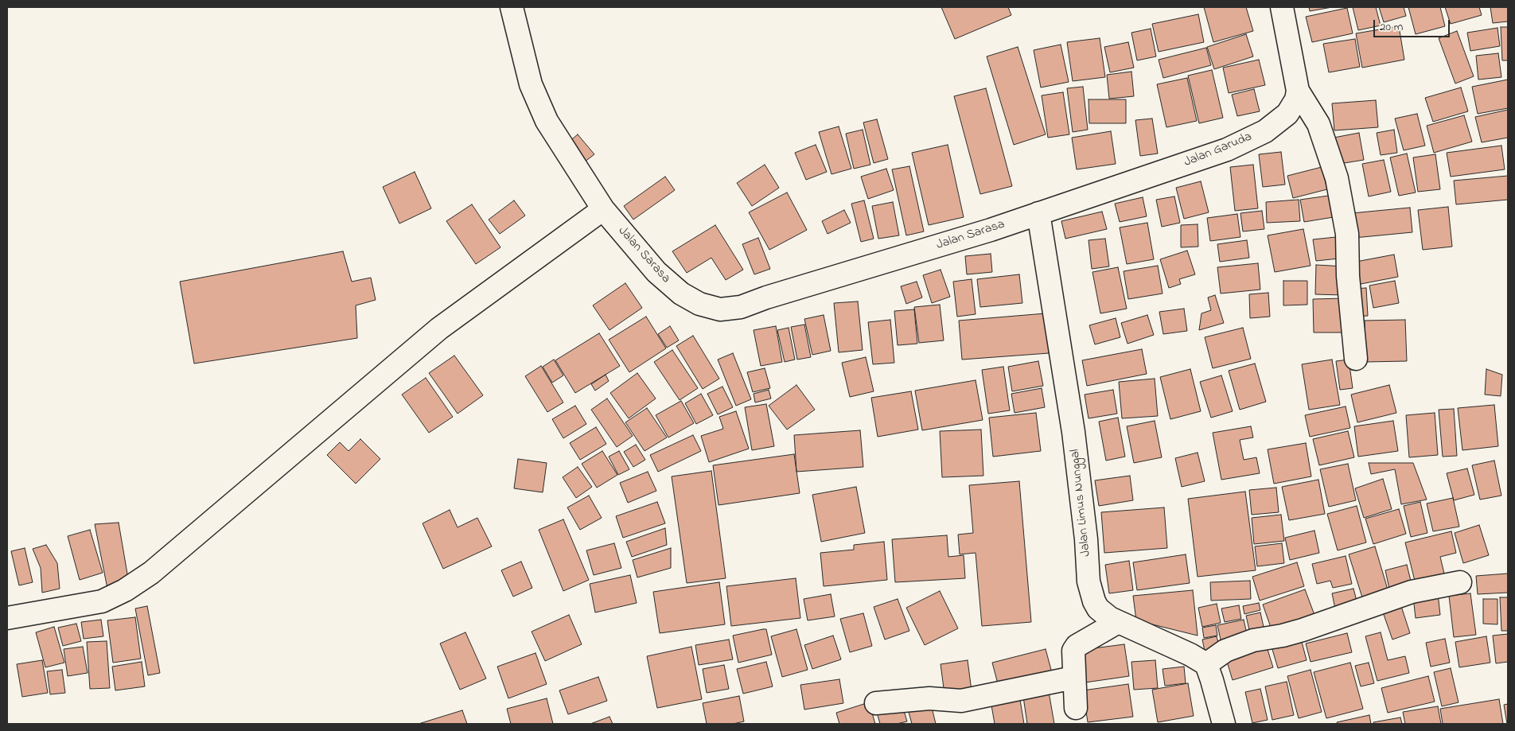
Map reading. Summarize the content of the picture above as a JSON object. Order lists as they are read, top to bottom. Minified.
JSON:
{"streets":{"street":["Jalan Garuda","Jalan Sarasa","Jalan Limus Nunggal"]},"crossings":[["Jalan Garuda","Jalan Sarasa"],["Jalan Garuda","Jalan Limus Nunggal"],["Jalan Sarasa","Jalan Limus Nunggal"]],"scale_bar":"20 m"}
